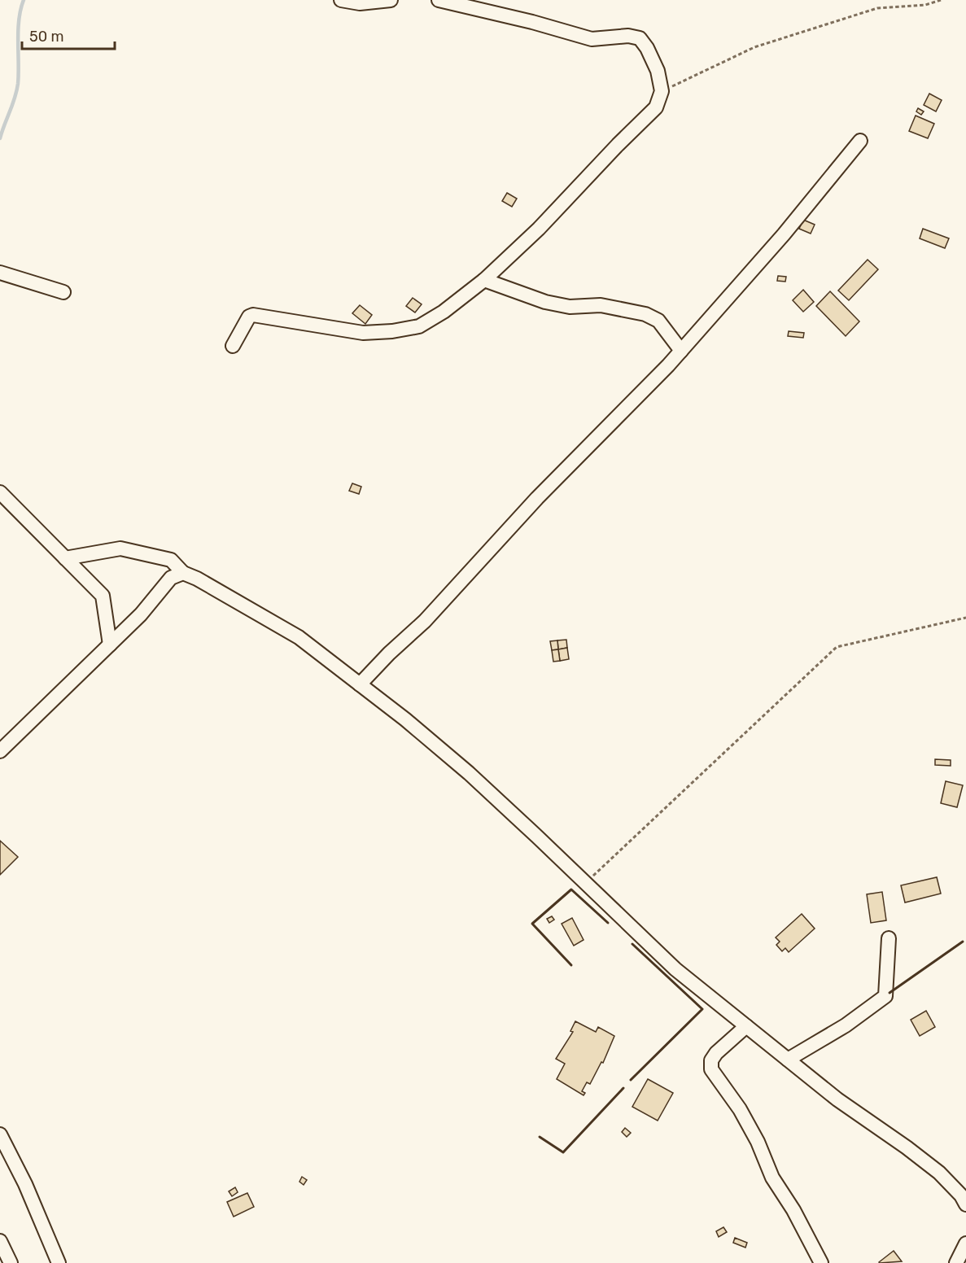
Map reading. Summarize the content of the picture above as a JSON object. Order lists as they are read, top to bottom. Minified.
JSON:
{"scale_bar":"50 m"}
